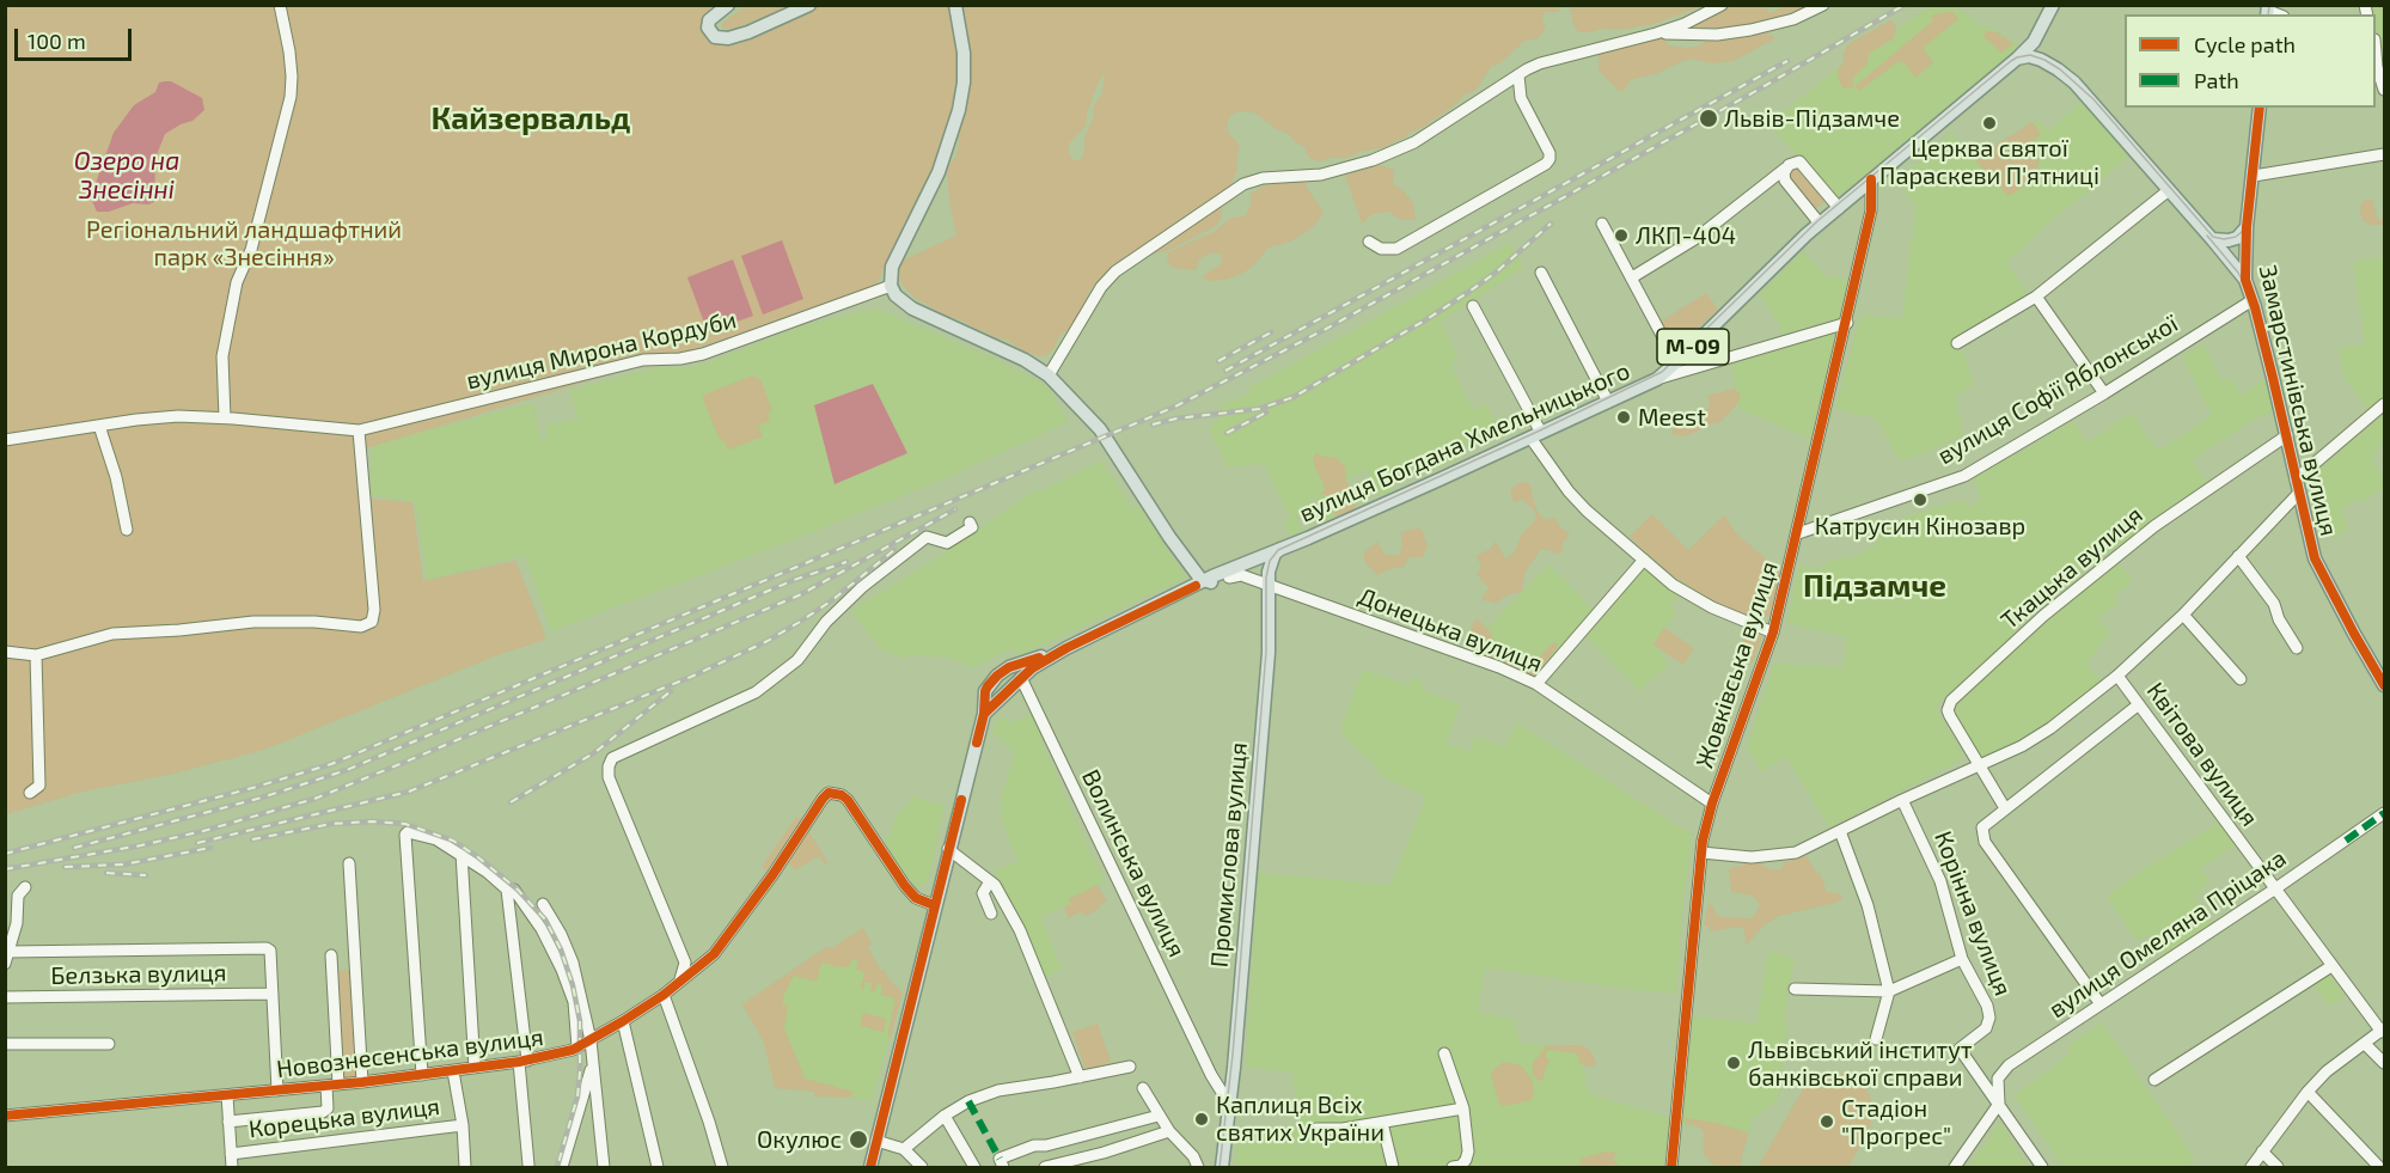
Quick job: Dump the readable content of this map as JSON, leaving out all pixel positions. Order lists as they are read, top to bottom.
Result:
{
  "streets": {
    "main road": [
      "М-09",
      "Замарстинівська вулиця",
      "вулиця Богдана Хмельницького",
      "Промислова вулиця"
    ],
    "street": [
      "вулиця Мирона Кордуби",
      "вулиця Софії Яблонської",
      "Ткацька вулиця",
      "Донецька вулиця",
      "Жовківська вулиця",
      "Квітова вулиця",
      "Волинська вулиця",
      "Корінна вулиця",
      "вулиця Омеляна Пріцака",
      "Белзька вулиця",
      "Новознесенська вулиця",
      "Корецька вулиця"
    ]
  },
  "crossings": [
    ["вулиця Софії Яблонської", "Замарстинівська вулиця"],
    ["вулиця Софії Яблонської", "Жовківська вулиця"],
    ["Замарстинівська вулиця", "Ткацька вулиця"],
    ["вулиця Богдана Хмельницького", "Жовківська вулиця"],
    ["вулиця Богдана Хмельницького", "Промислова вулиця"],
    ["вулиця Богдана Хмельницького", "Волинська вулиця"],
    ["Донецька вулиця", "Жовківська вулиця"],
    ["Донецька вулиця", "Промислова вулиця"],
    ["Квітова вулиця", "вулиця Омеляна Пріцака"],
    ["Промислова вулиця", "Волинська вулиця"],
    ["Корінна вулиця", "вулиця Омеляна Пріцака"]
  ],
  "districts": ["Кайзервальд", "Підзамче"],
  "water": ["Озеро на Знесінні"],
  "parks": ["Регіональний ландшафтний парк «Знесіння»"],
  "places": [
    "Львів-Підзамче",
    "Церква святої Параскеви П'ятниці",
    "ЛКП-404",
    "Meest",
    "Катрусин Кінозавр",
    "Львівський інститут банківської справи",
    "Каплиця Всіх святих України",
    "Стадіон \"Прогрес\"",
    "Окулюс"
  ],
  "legend": ["Cycle path", "Path"],
  "scale_bar": "100 m"
}
